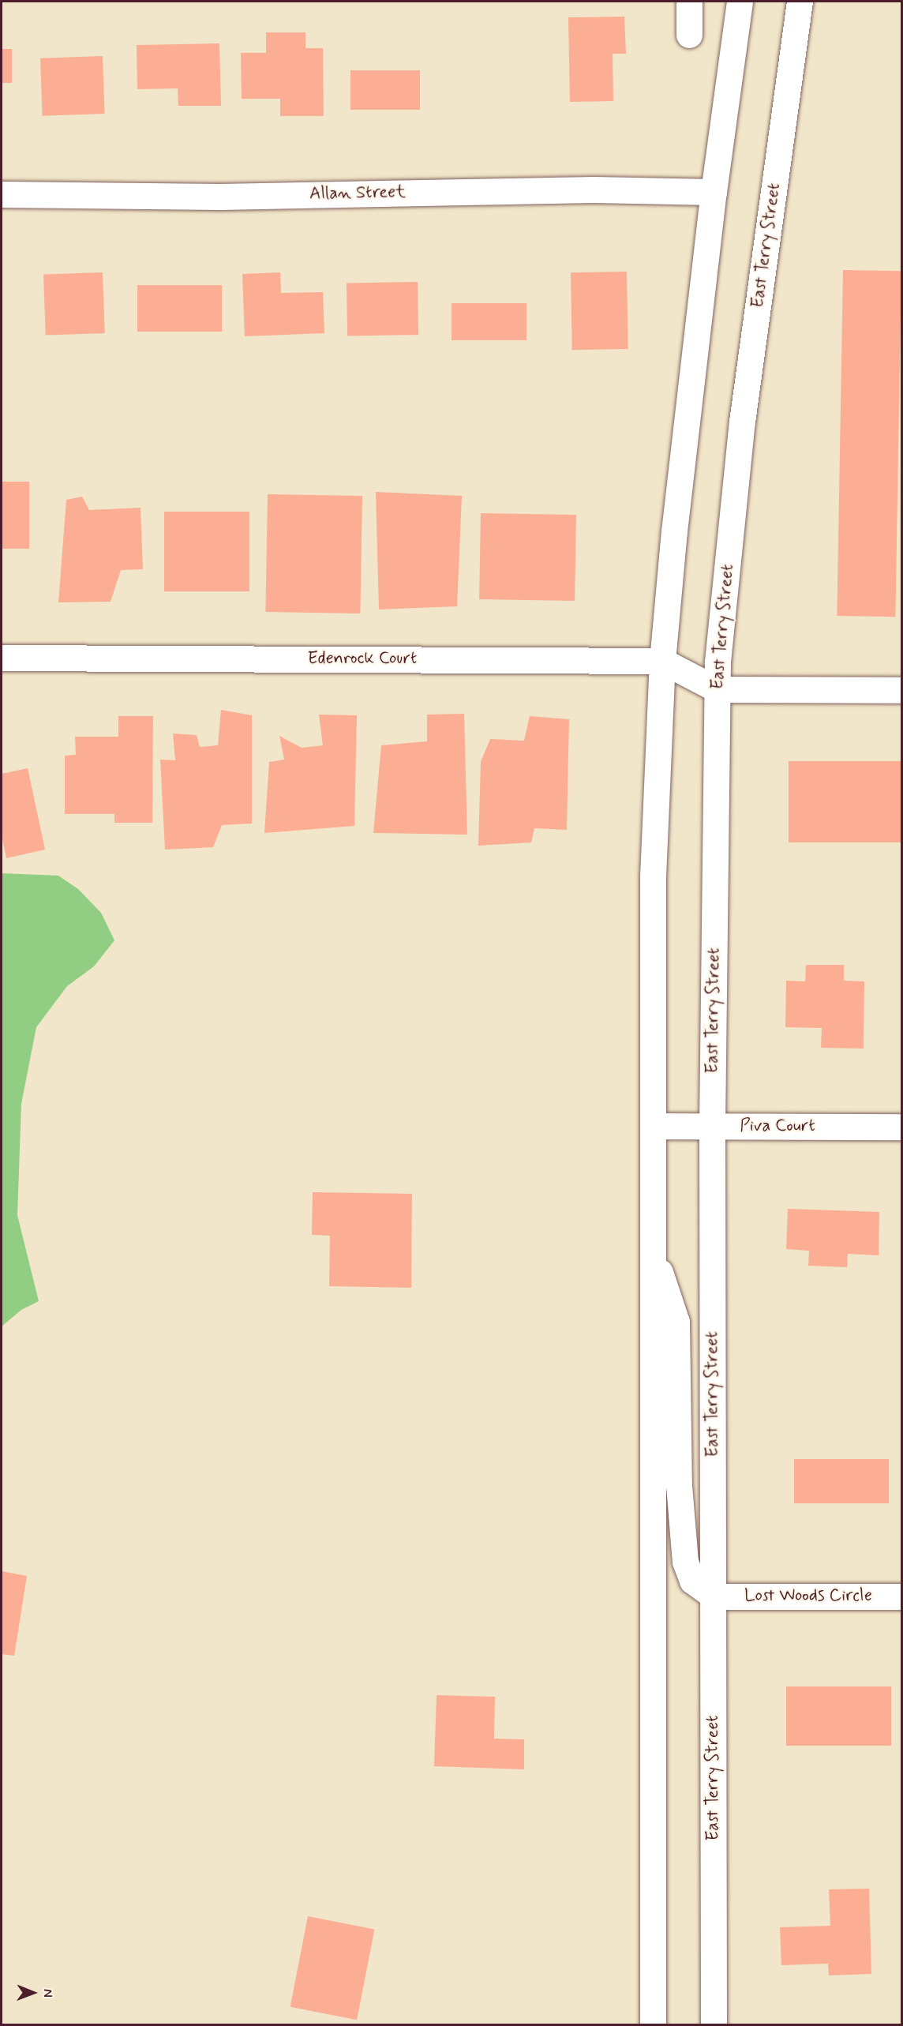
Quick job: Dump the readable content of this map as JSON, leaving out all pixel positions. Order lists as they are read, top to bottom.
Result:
{
  "streets": {
    "street": [
      "Allan Street",
      "East Terry Street",
      "Edenrock Court",
      "Piva Court",
      "Lost Woods Circle"
    ]
  },
  "crossings": [
    ["East Terry Street", "Edenrock Court"],
    ["East Terry Street", "Piva Court"],
    ["East Terry Street", "Lost Woods Circle"]
  ],
  "north": "right"
}
